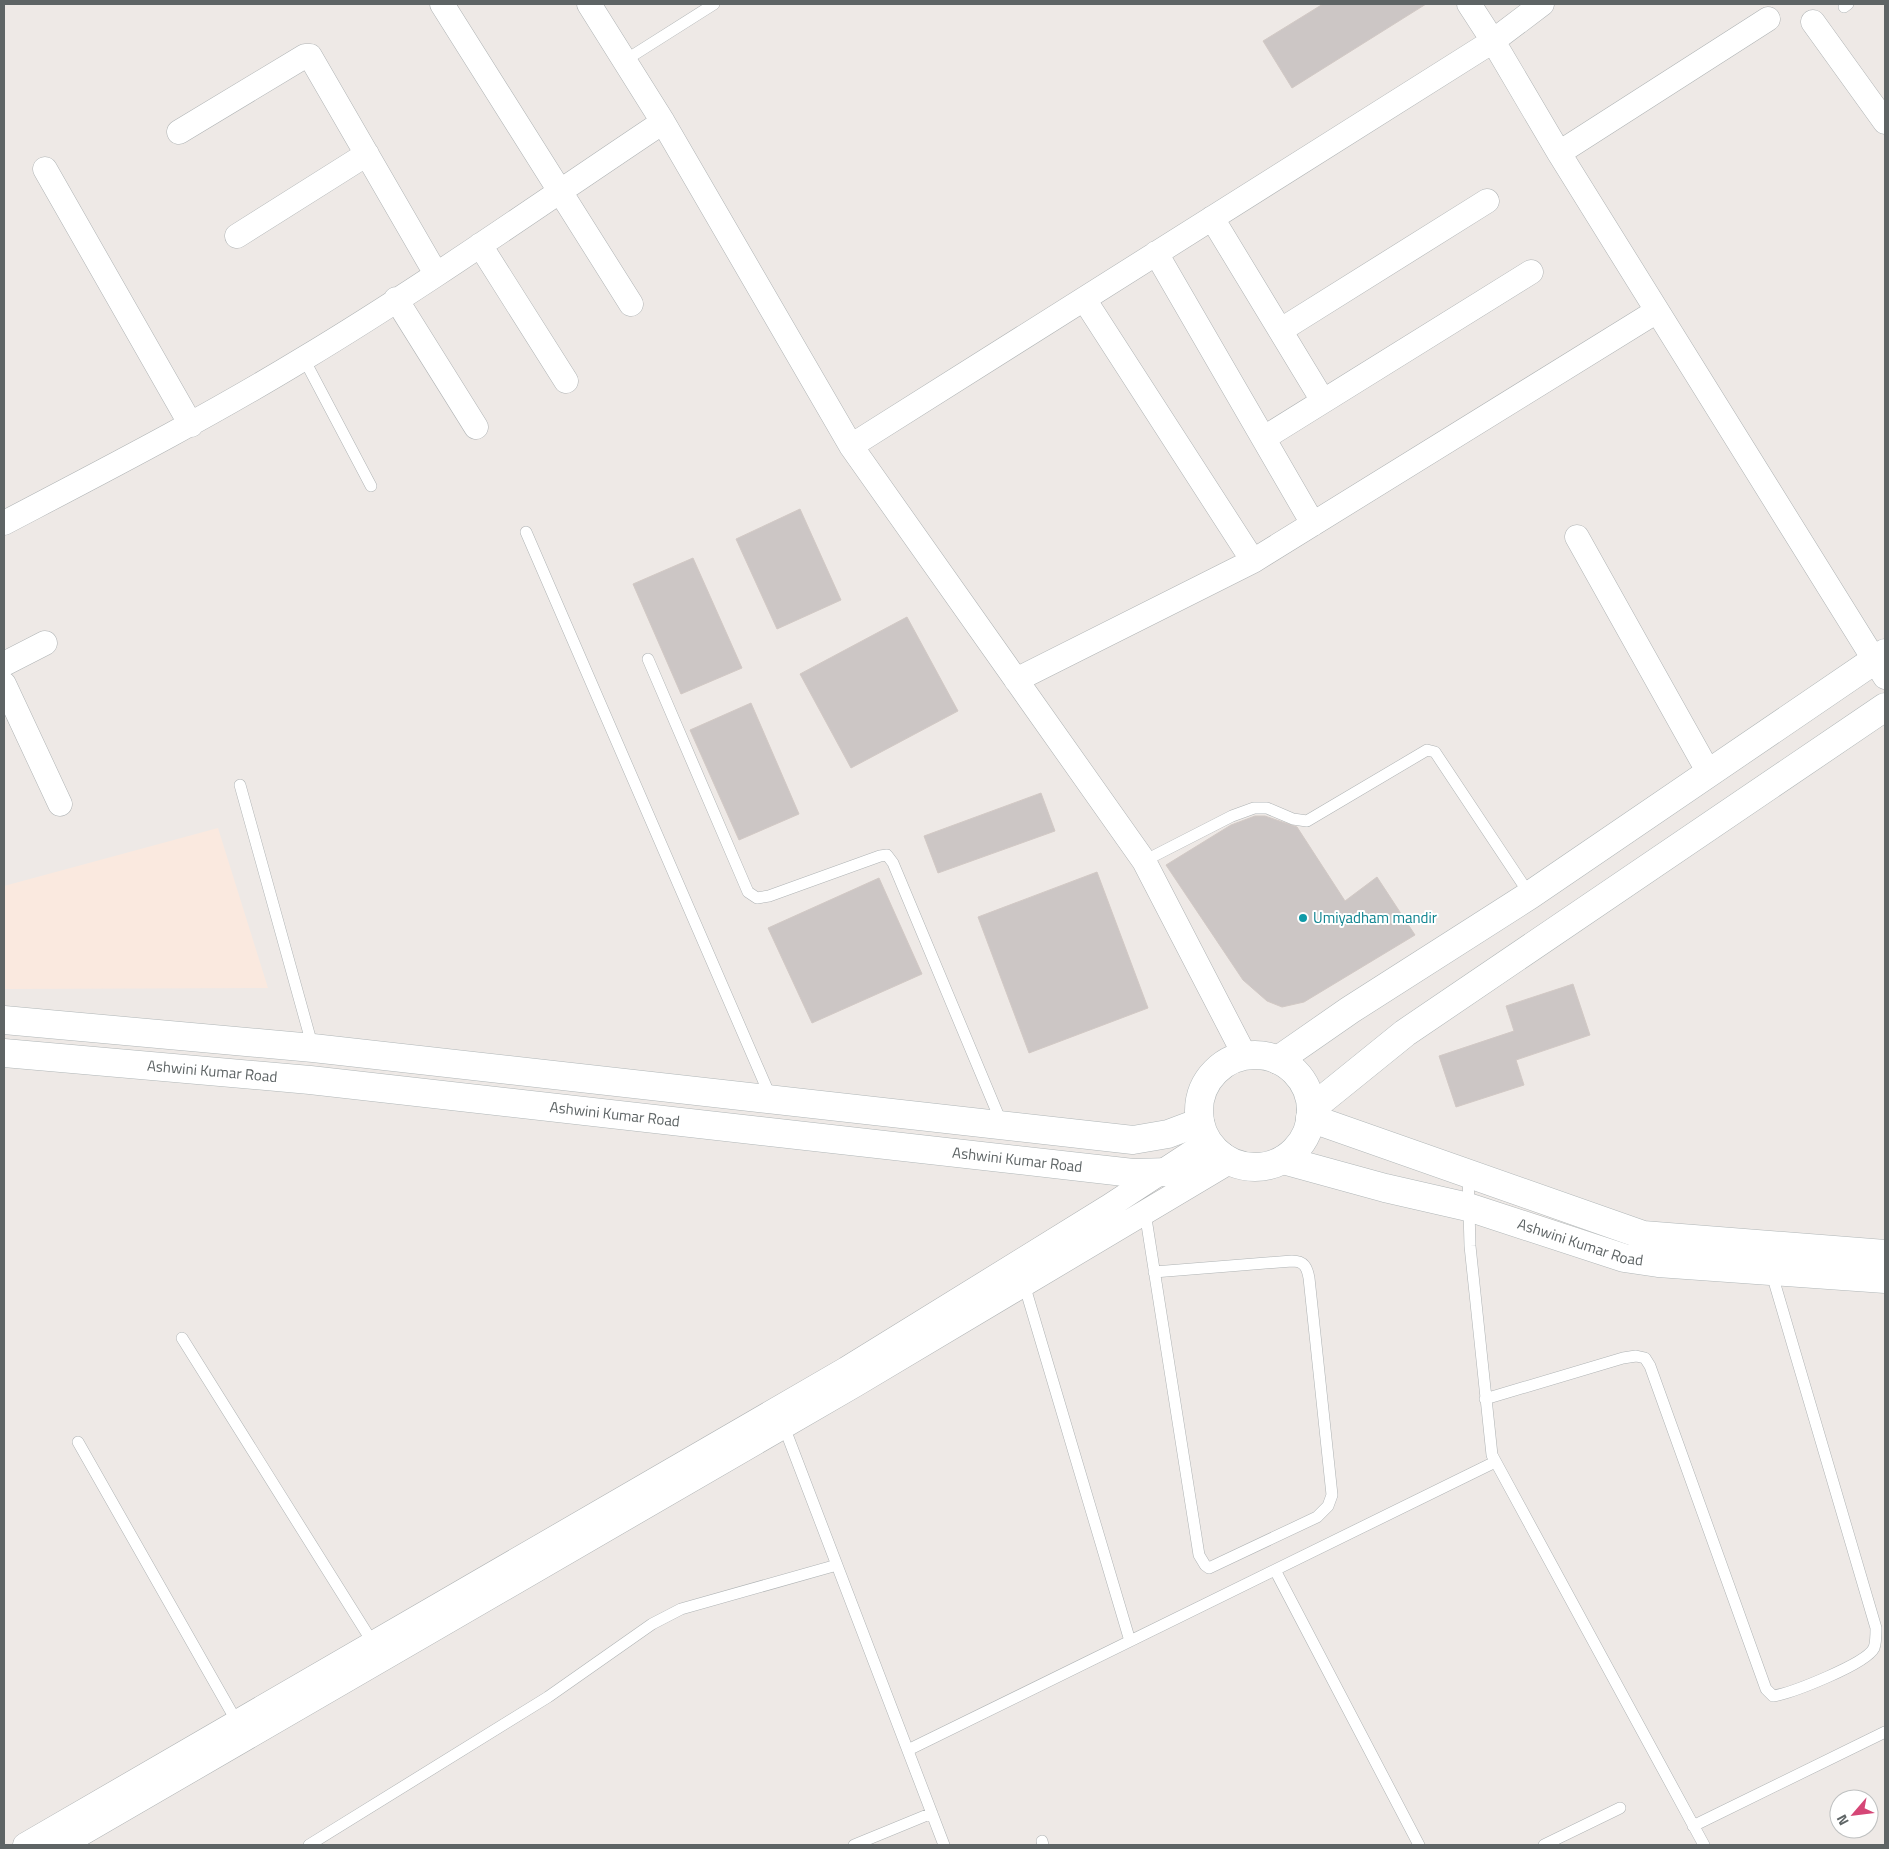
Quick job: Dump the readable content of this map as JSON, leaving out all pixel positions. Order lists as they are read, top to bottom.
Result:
{
  "streets": {
    "main road": ["Ashwini Kumar Road"]
  },
  "places": ["Umiyadham mandir"],
  "north": "bottom left"
}
